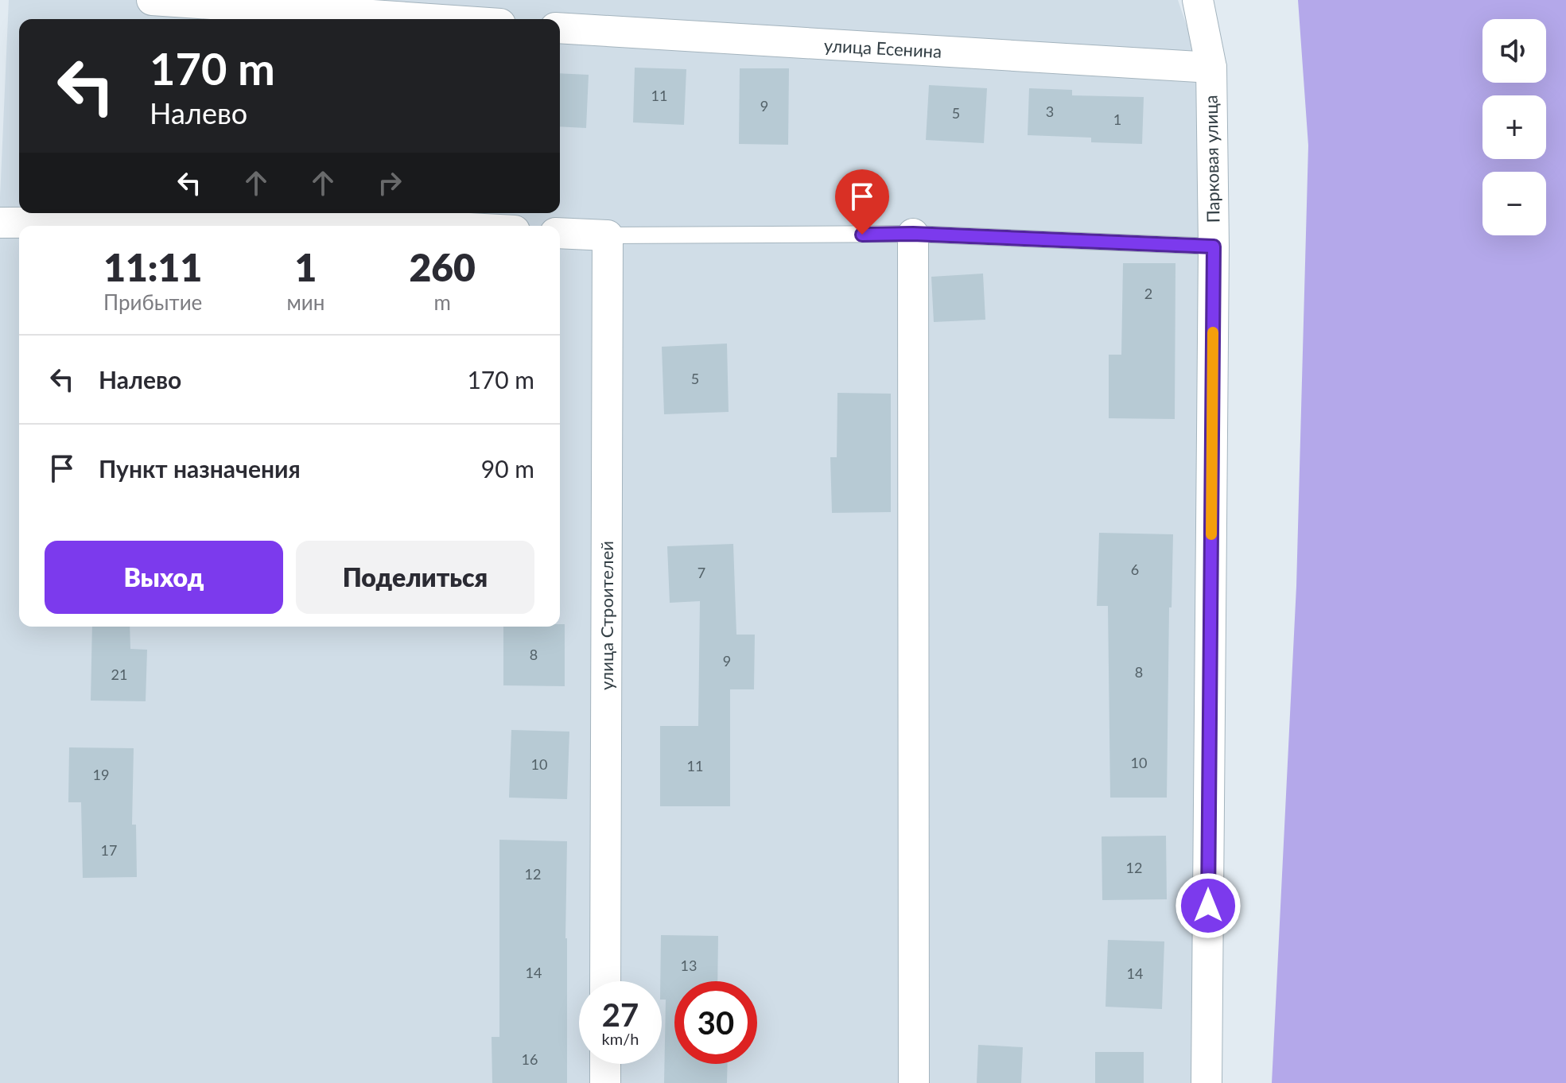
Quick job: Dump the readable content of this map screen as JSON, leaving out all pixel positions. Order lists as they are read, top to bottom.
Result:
{
  "streets": {
    "street": ["улица Есенина", "Парковая улица", "улица Строителей"]
  },
  "crossings": [
    ["улица Есенина", "Парковая улица"]
  ],
  "house_numbers": [
    "11",
    "9",
    "3",
    "5",
    "1",
    "2",
    "5",
    "6",
    "7",
    "8",
    "9",
    "8",
    "21",
    "10",
    "10",
    "11",
    "19",
    "17",
    "12",
    "12",
    "13",
    "14",
    "14",
    "16"
  ],
  "page": {
    "map_buttons": ["+", "−"],
    "turn": ["170 m", "Налево"],
    "eta": [
      "11:11",
      "Прибытие",
      "1",
      "мин",
      "260",
      "m"
    ],
    "list": [
      {
        "name": "Налево",
        "value": "170 m"
      },
      {
        "name": "Пункт назначения",
        "value": "90 m"
      }
    ],
    "buttons": ["Выход", "Поделиться"],
    "speed": "27 km/h",
    "limit": "30"
  }
}
